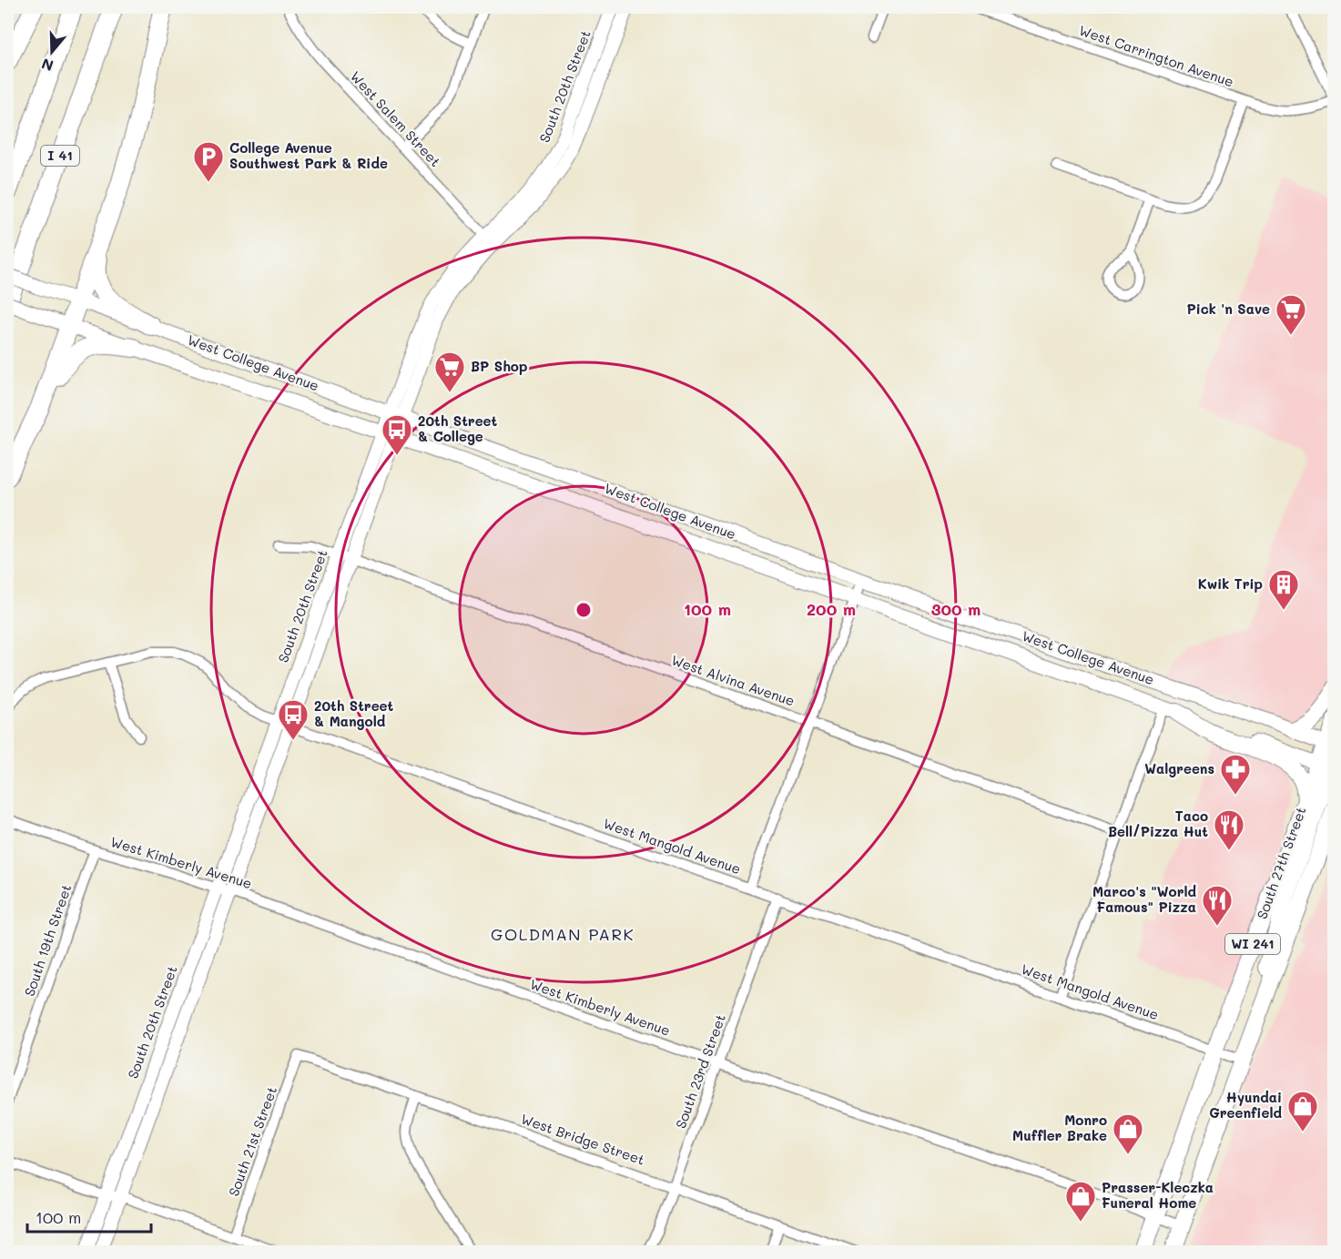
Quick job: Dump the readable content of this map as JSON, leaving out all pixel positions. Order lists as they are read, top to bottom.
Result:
{
  "streets": {
    "highway": ["I 41"],
    "main road": ["West College Avenue", "South 27th Street", "WI 241"],
    "street": [
      "West Carrington Avenue",
      "South 20th Street",
      "West Salem Street",
      "West Alvina Avenue",
      "West Mangold Avenue",
      "West Kimberly Avenue",
      "South 19th Street",
      "South 23rd Street",
      "West Bridge Street",
      "South 21st Street"
    ]
  },
  "crossings": [
    ["South 20th Street", "West Salem Street"],
    ["South 20th Street", "West College Avenue"],
    ["South 20th Street", "West Alvina Avenue"],
    ["South 20th Street", "West Mangold Avenue"],
    ["South 20th Street", "West Kimberly Avenue"],
    ["I 41", "West College Avenue"],
    ["West College Avenue", "South 27th Street"],
    ["West Mangold Avenue", "South 27th Street"],
    ["West Mangold Avenue", "WI 241"],
    ["West Mangold Avenue", "South 23rd Street"],
    ["West Kimberly Avenue", "South 27th Street"],
    ["West Kimberly Avenue", "South 19th Street"],
    ["West Kimberly Avenue", "WI 241"],
    ["West Kimberly Avenue", "South 23rd Street"],
    ["South 23rd Street", "West Bridge Street"],
    ["West Bridge Street", "South 21st Street"]
  ],
  "districts": ["GOLDMAN PARK"],
  "places": {
    "parking": ["College Avenue Southwest Park & Ride"],
    "supermarket": ["Pick 'n Save", "BP Shop"],
    "bus stop": ["20th Street & College", "20th Street & Mangold"],
    "building": ["Kwik Trip"],
    "pharmacy": ["Walgreens"],
    "restaurant": ["Taco Bell/Pizza Hut", "Marco's \"World Famous\" Pizza"],
    "shop": ["Hyundai Greenfield", "Monro Muffler Brake", "Prasser-Kleczka Funeral Home"]
  },
  "scale_bar": "100 m",
  "north": "bottom",
  "rings": ["100 m", "200 m", "300 m"]
}
